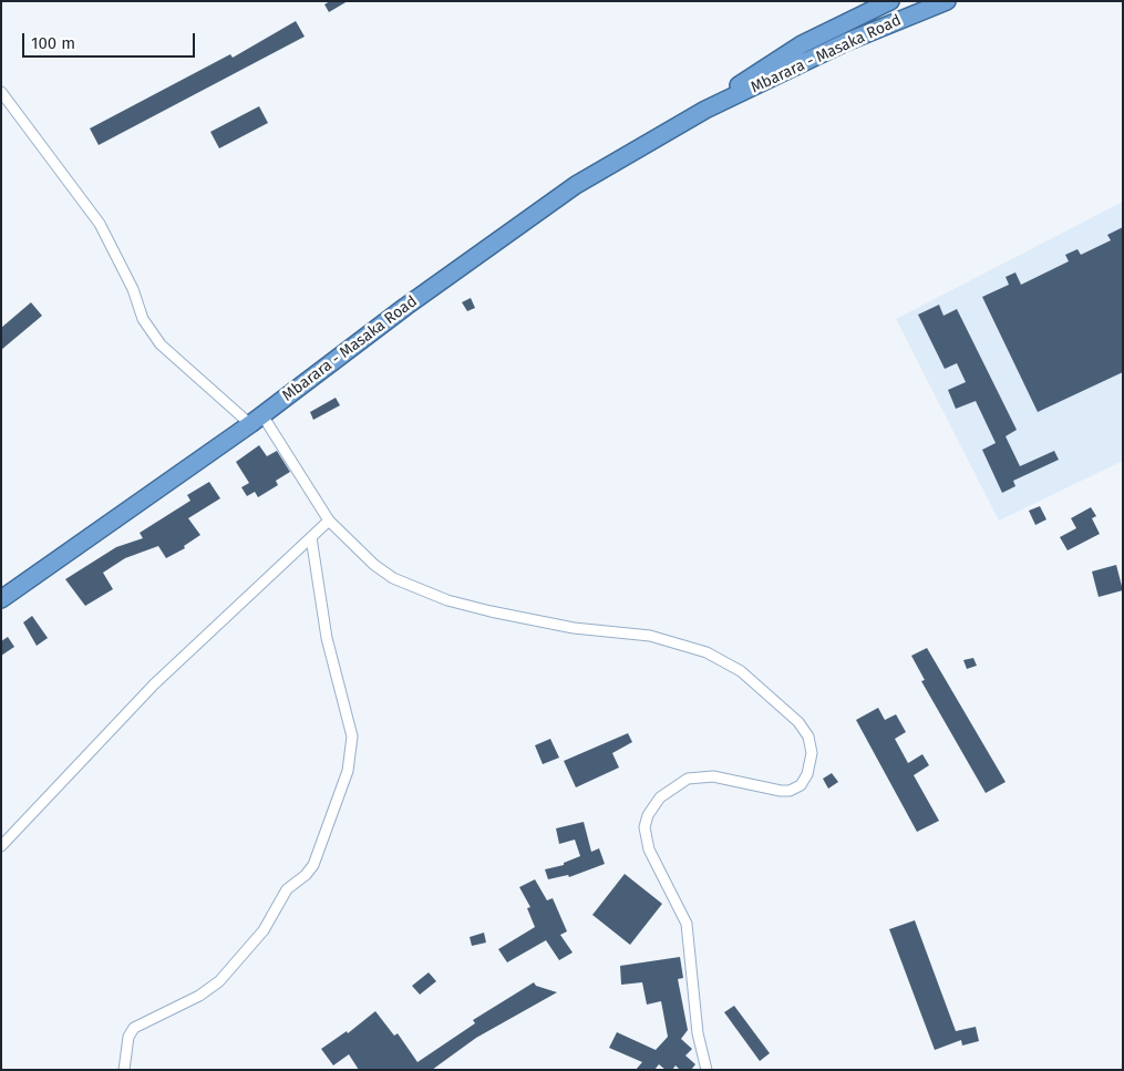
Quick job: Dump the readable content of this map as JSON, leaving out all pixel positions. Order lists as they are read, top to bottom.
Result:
{
  "streets": {
    "highway": ["Mbarara - Masaka Road"]
  },
  "scale_bar": "100 m"
}
